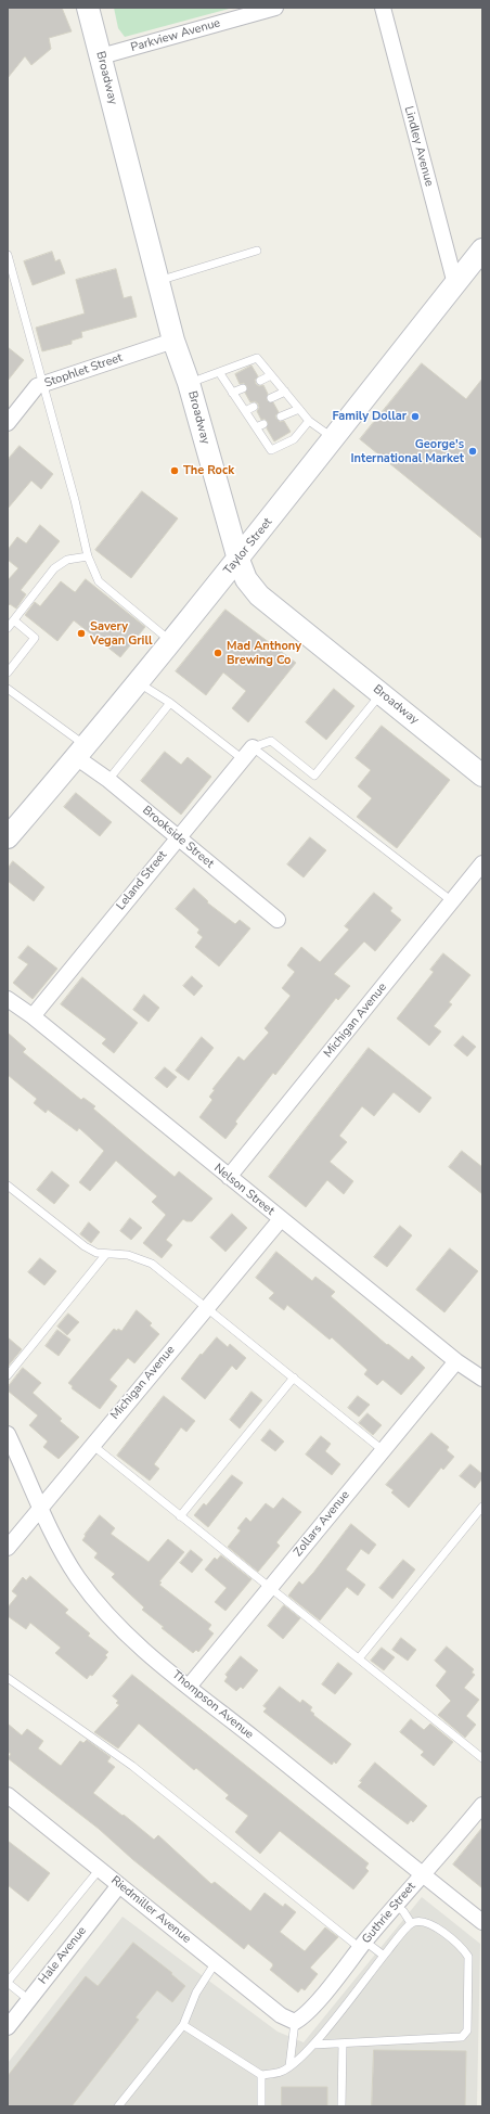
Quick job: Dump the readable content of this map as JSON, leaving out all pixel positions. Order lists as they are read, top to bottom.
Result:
{
  "streets": {
    "main road": ["Broadway", "Taylor Street"],
    "street": [
      "Parkview Avenue",
      "Lindley Avenue",
      "Stophlet Street",
      "Brookside Street",
      "Leland Street",
      "Michigan Avenue",
      "Nelson Street",
      "Zollars Avenue",
      "Thompson Avenue",
      "Riedmiller Avenue",
      "Guthrie Street",
      "Hale Avenue"
    ]
  },
  "crossings": [
    ["Parkview Avenue", "Broadway"],
    ["Broadway", "Stophlet Street"],
    ["Broadway", "Taylor Street"],
    ["Lindley Avenue", "Taylor Street"],
    ["Taylor Street", "Brookside Street"],
    ["Brookside Street", "Leland Street"],
    ["Leland Street", "Nelson Street"],
    ["Michigan Avenue", "Nelson Street"],
    ["Michigan Avenue", "Thompson Avenue"],
    ["Nelson Street", "Zollars Avenue"],
    ["Zollars Avenue", "Thompson Avenue"],
    ["Thompson Avenue", "Guthrie Street"],
    ["Riedmiller Avenue", "Guthrie Street"],
    ["Riedmiller Avenue", "Hale Avenue"]
  ],
  "places": [
    "Family Dollar",
    "George's International Market",
    "The Rock",
    "Savery Vegan Grill",
    "Mad Anthony Brewing Co"
  ]
}
